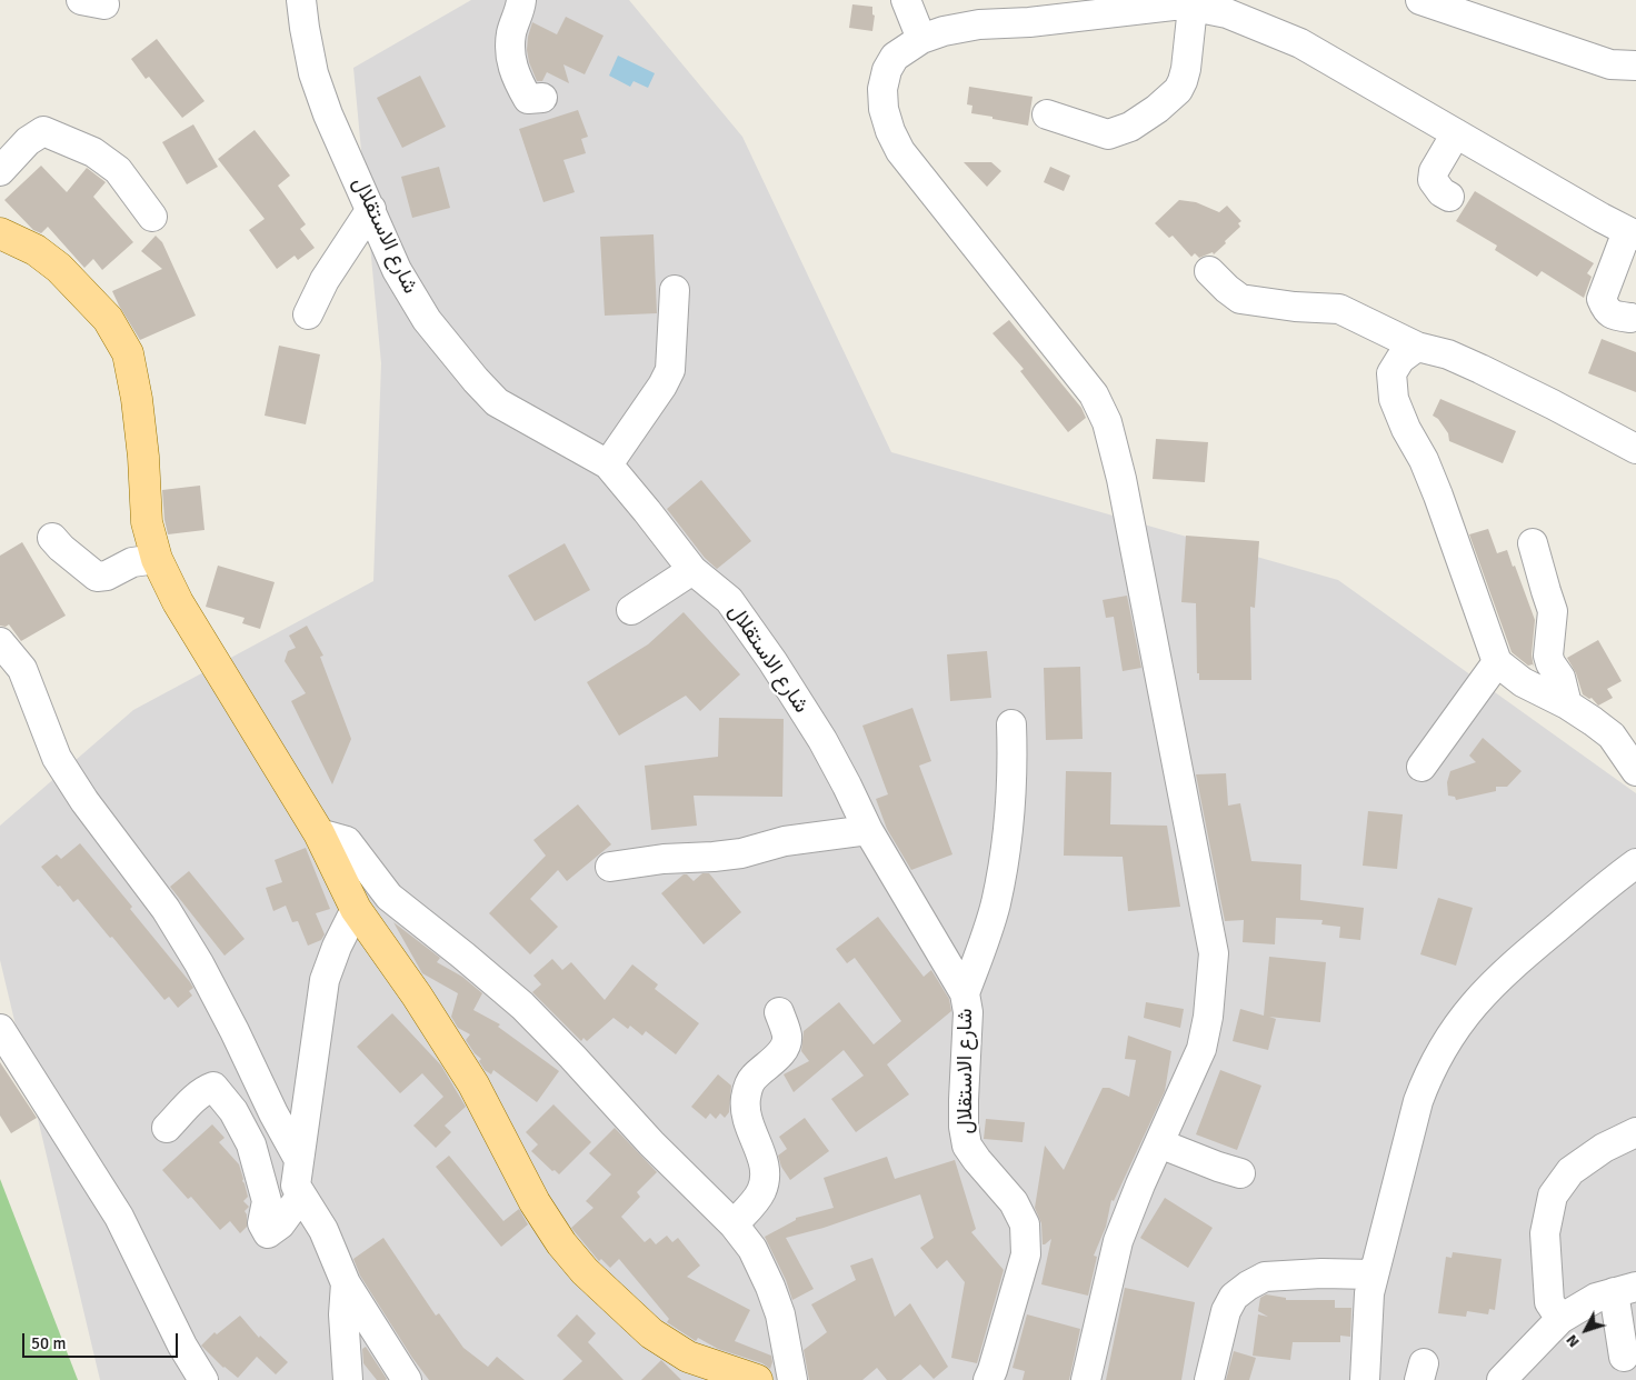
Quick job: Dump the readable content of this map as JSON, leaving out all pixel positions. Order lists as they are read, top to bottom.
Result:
{
  "streets": {
    "street": ["شارع الاستقلال"]
  },
  "scale_bar": "50 m",
  "north": "bottom left"
}
